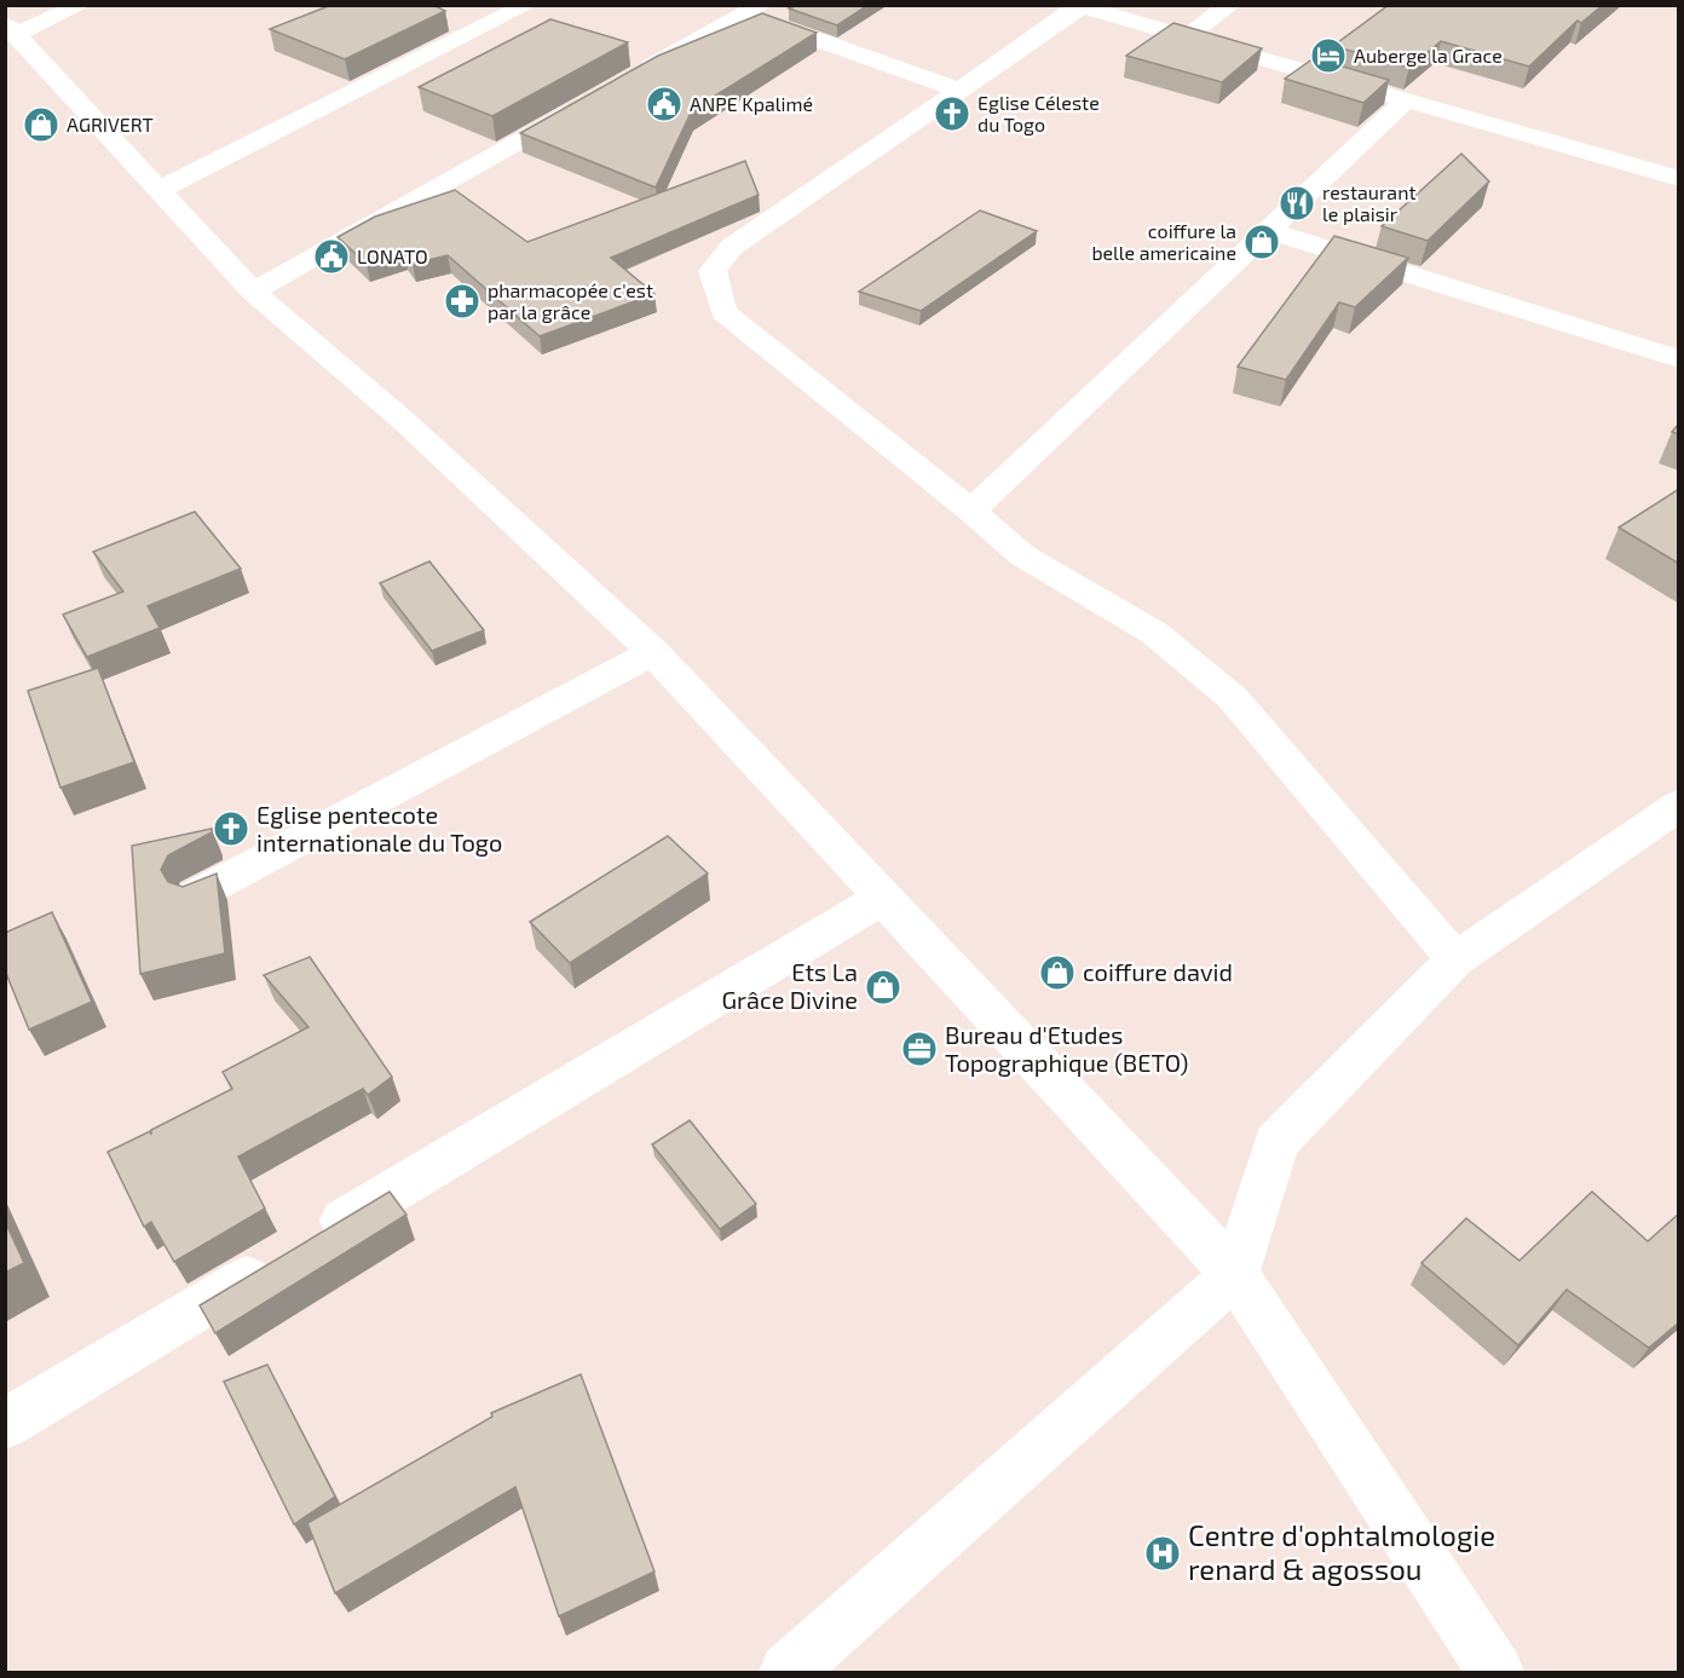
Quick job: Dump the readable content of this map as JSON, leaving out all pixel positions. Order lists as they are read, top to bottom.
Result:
{
  "places": {
    "hotel": ["Auberge la Grace"],
    "public building": ["ANPE Kpalimé", "LONATO"],
    "church": ["Eglise Céleste du Togo", "Eglise pentecote internationale du Togo"],
    "shop": [
      "AGRIVERT",
      "coiffure la belle americaine",
      "coiffure david",
      "Ets La Grâce Divine"
    ],
    "restaurant": ["restaurant le plaisir"],
    "pharmacy": ["pharmacopée c'est par la grâce"],
    "office": ["Bureau d'Etudes Topographique (BETO)"],
    "hospital": ["Centre d'ophtalmologie renard & agossou"]
  }
}
